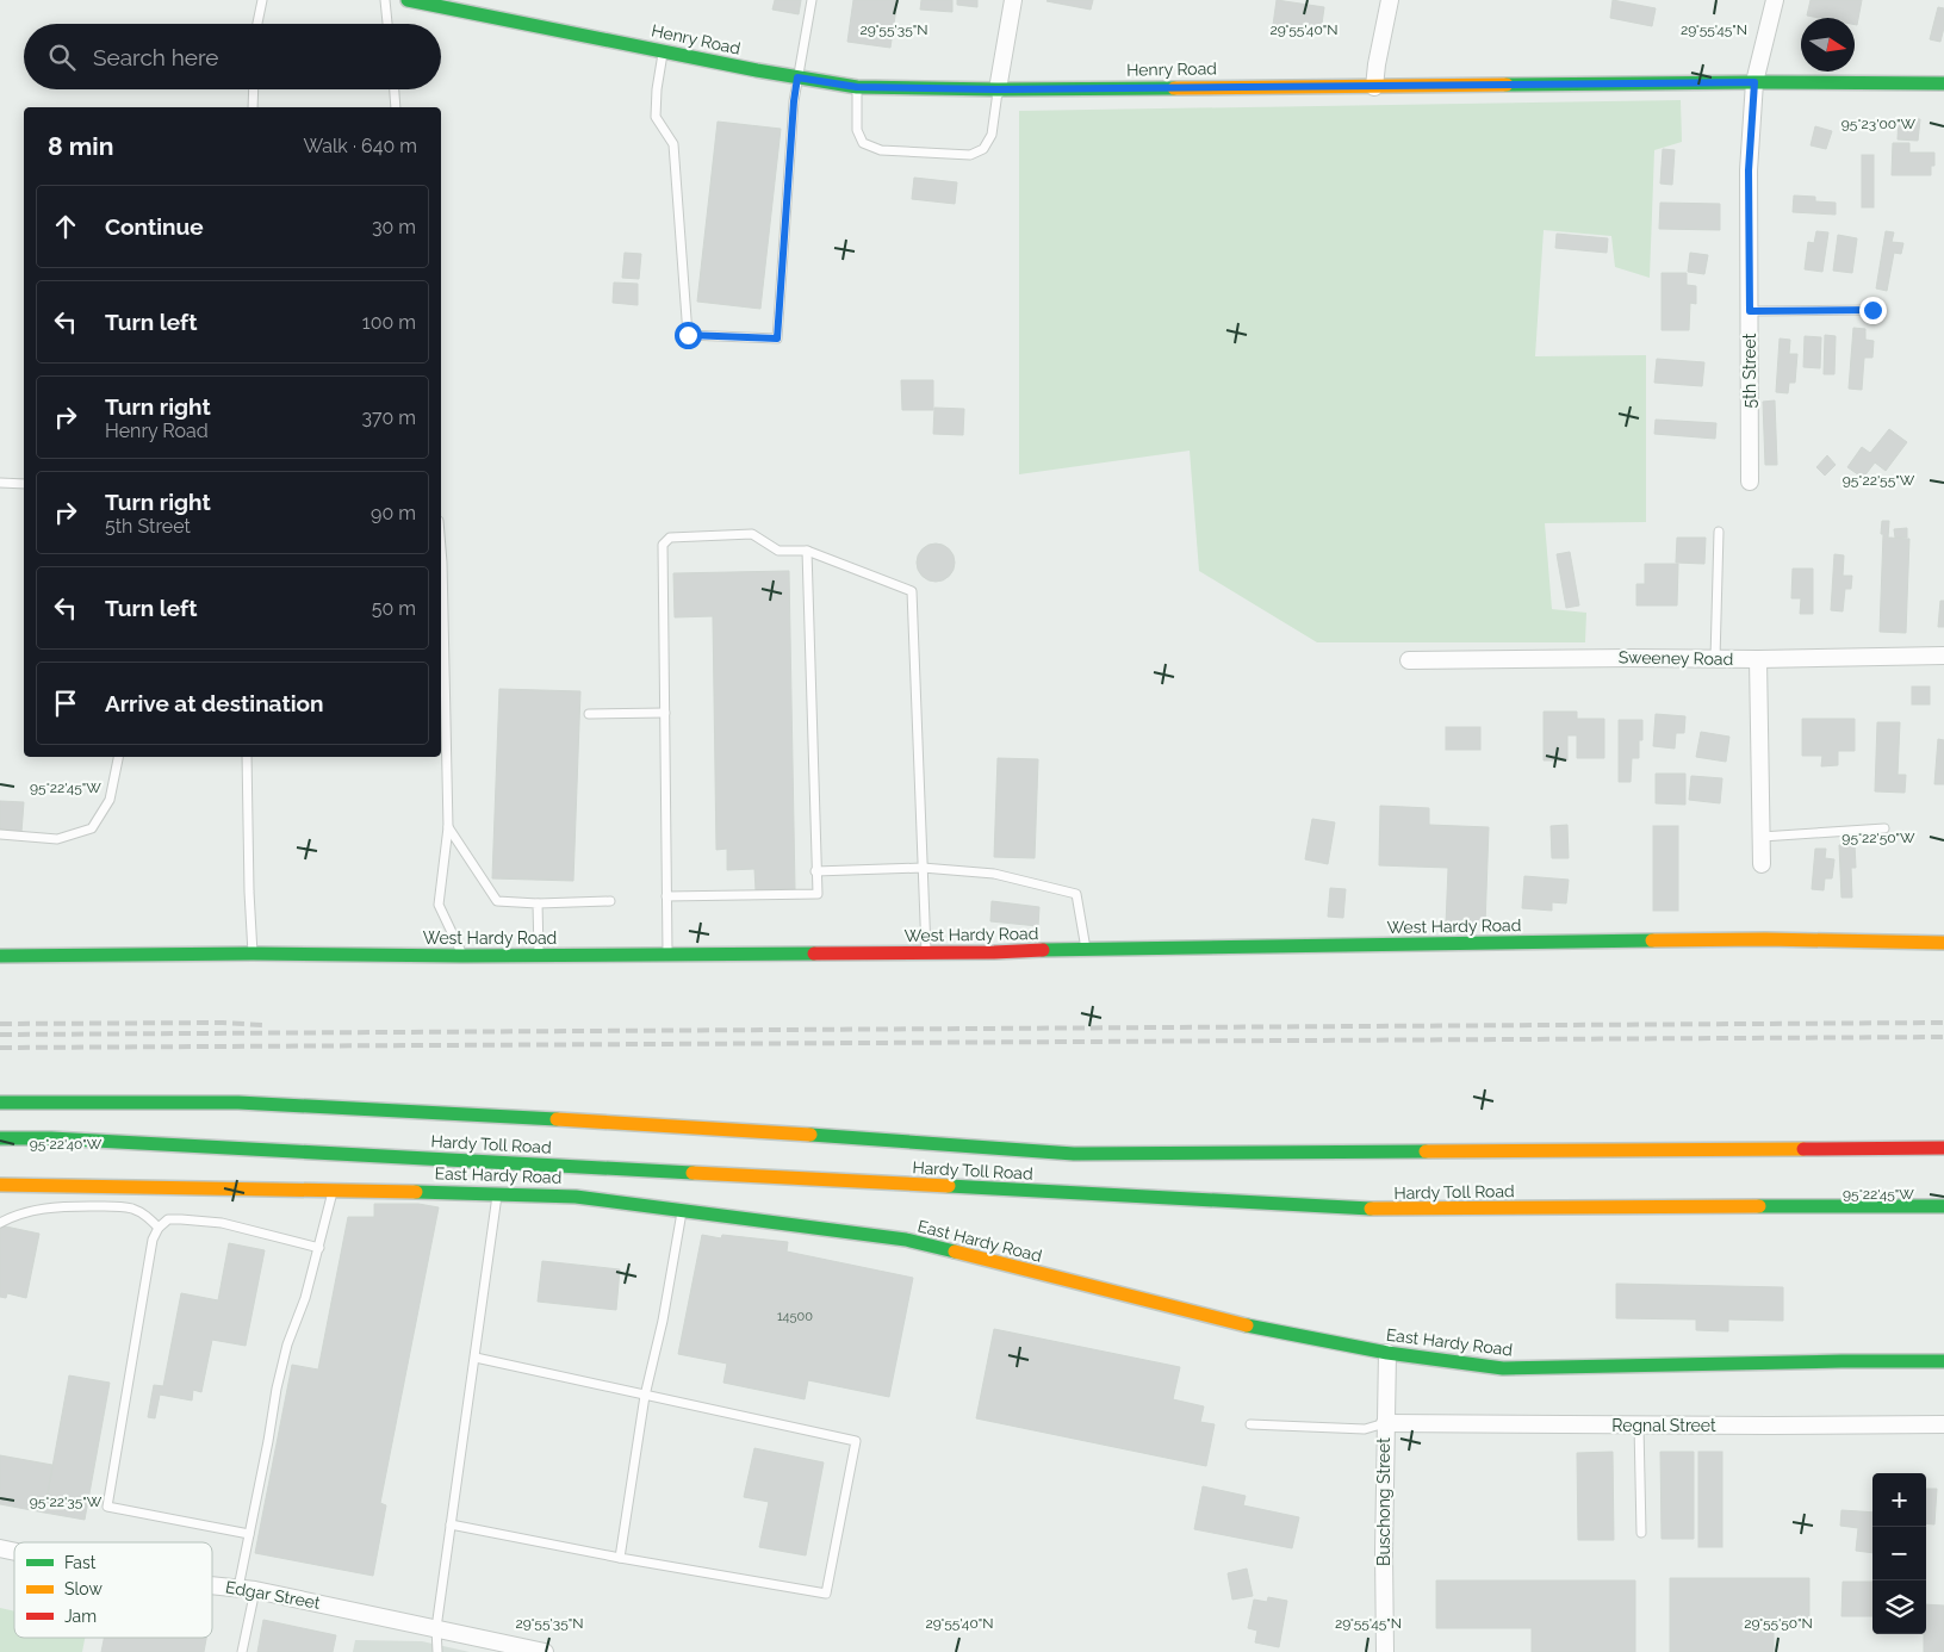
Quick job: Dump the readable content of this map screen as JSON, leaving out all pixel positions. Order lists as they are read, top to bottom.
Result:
{
  "streets": {
    "main road": [
      "Henry Road",
      "West Hardy Road",
      "Hardy Toll Road",
      "East Hardy Road"
    ],
    "street": [
      "5th Street",
      "Sweeney Road",
      "Regnal Street",
      "Buschong Street",
      "Edgar Street"
    ]
  },
  "crossings": [
    ["Henry Road", "5th Street"],
    ["East Hardy Road", "Buschong Street"],
    ["Regnal Street", "Buschong Street"]
  ],
  "house_numbers": ["14500"],
  "legend": ["Fast", "Slow", "Jam"],
  "north": "right",
  "page": {
    "search": "Search here",
    "heading": ["8 min", "Walk · 640 m"],
    "list": [
      ["Continue", "30 m"],
      ["Turn left", "100 m"],
      ["Turn right", "Henry Road", "370 m"],
      ["Turn right", "5th Street", "90 m"],
      ["Turn left", "50 m"],
      "Arrive at destination"
    ],
    "map_buttons": ["+", "−"]
  },
  "coordinates": [
    "29°55'35\"N",
    "29°55'40\"N",
    "29°55'45\"N",
    "95°23'00\"W",
    "95°22'55\"W",
    "95°22'45\"W",
    "95°22'50\"W",
    "95°22'40\"W",
    "95°22'35\"W",
    "29°55'50\"N"
  ]
}
